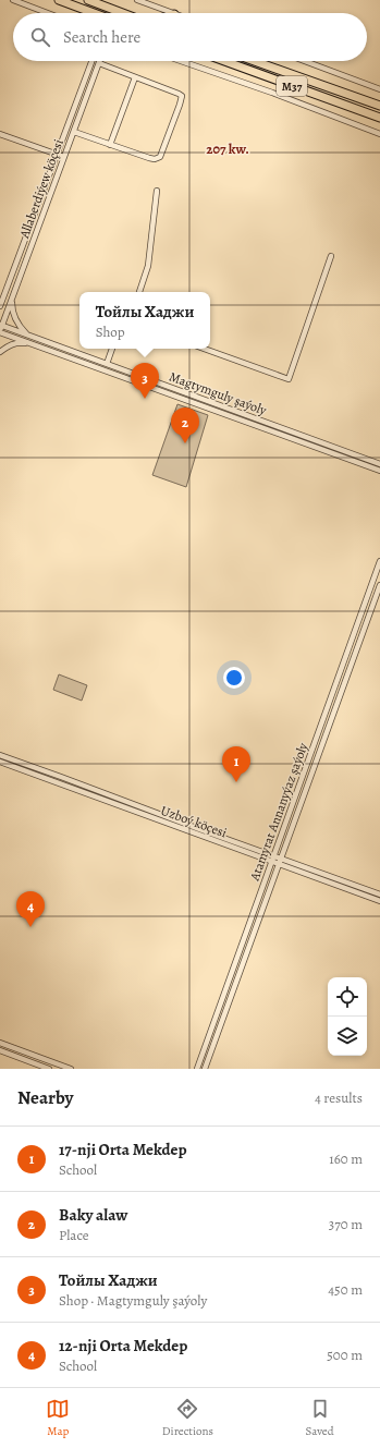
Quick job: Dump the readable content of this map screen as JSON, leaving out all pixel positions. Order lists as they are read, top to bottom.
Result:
{
  "streets": {
    "highway": ["M37"],
    "street": [
      "Allaberdiýew köçesi",
      "Magtymguly şaýoly",
      "Atamyrat Annanyýaz şaýoly",
      "Uzboý köçesi"
    ]
  },
  "crossings": [
    ["Allaberdiýew köçesi", "Magtymguly şaýoly"],
    ["Atamyrat Annanyýaz şaýoly", "Uzboý köçesi"]
  ],
  "districts": ["207 kw."],
  "page": {
    "search": "Search here",
    "popup": ["Тойлы Хаджи", "Shop"],
    "pins": [
      "3",
      "2",
      "1",
      "4"
    ],
    "heading": ["Nearby", "4 results"],
    "list": [
      {
        "mark": "1",
        "name": "17-nji Orta Mekdep",
        "note": "School",
        "value": "160 m"
      },
      {
        "mark": "2",
        "name": "Baky alaw",
        "note": "Place",
        "value": "370 m"
      },
      {
        "mark": "3",
        "name": "Тойлы Хаджи",
        "note": "Shop · Magtymguly şaýoly",
        "value": "450 m"
      },
      {
        "mark": "4",
        "name": "12-nji Orta Mekdep",
        "note": "School",
        "value": "500 m"
      }
    ],
    "nav": ["Map", "Directions", "Saved"]
  }
}
